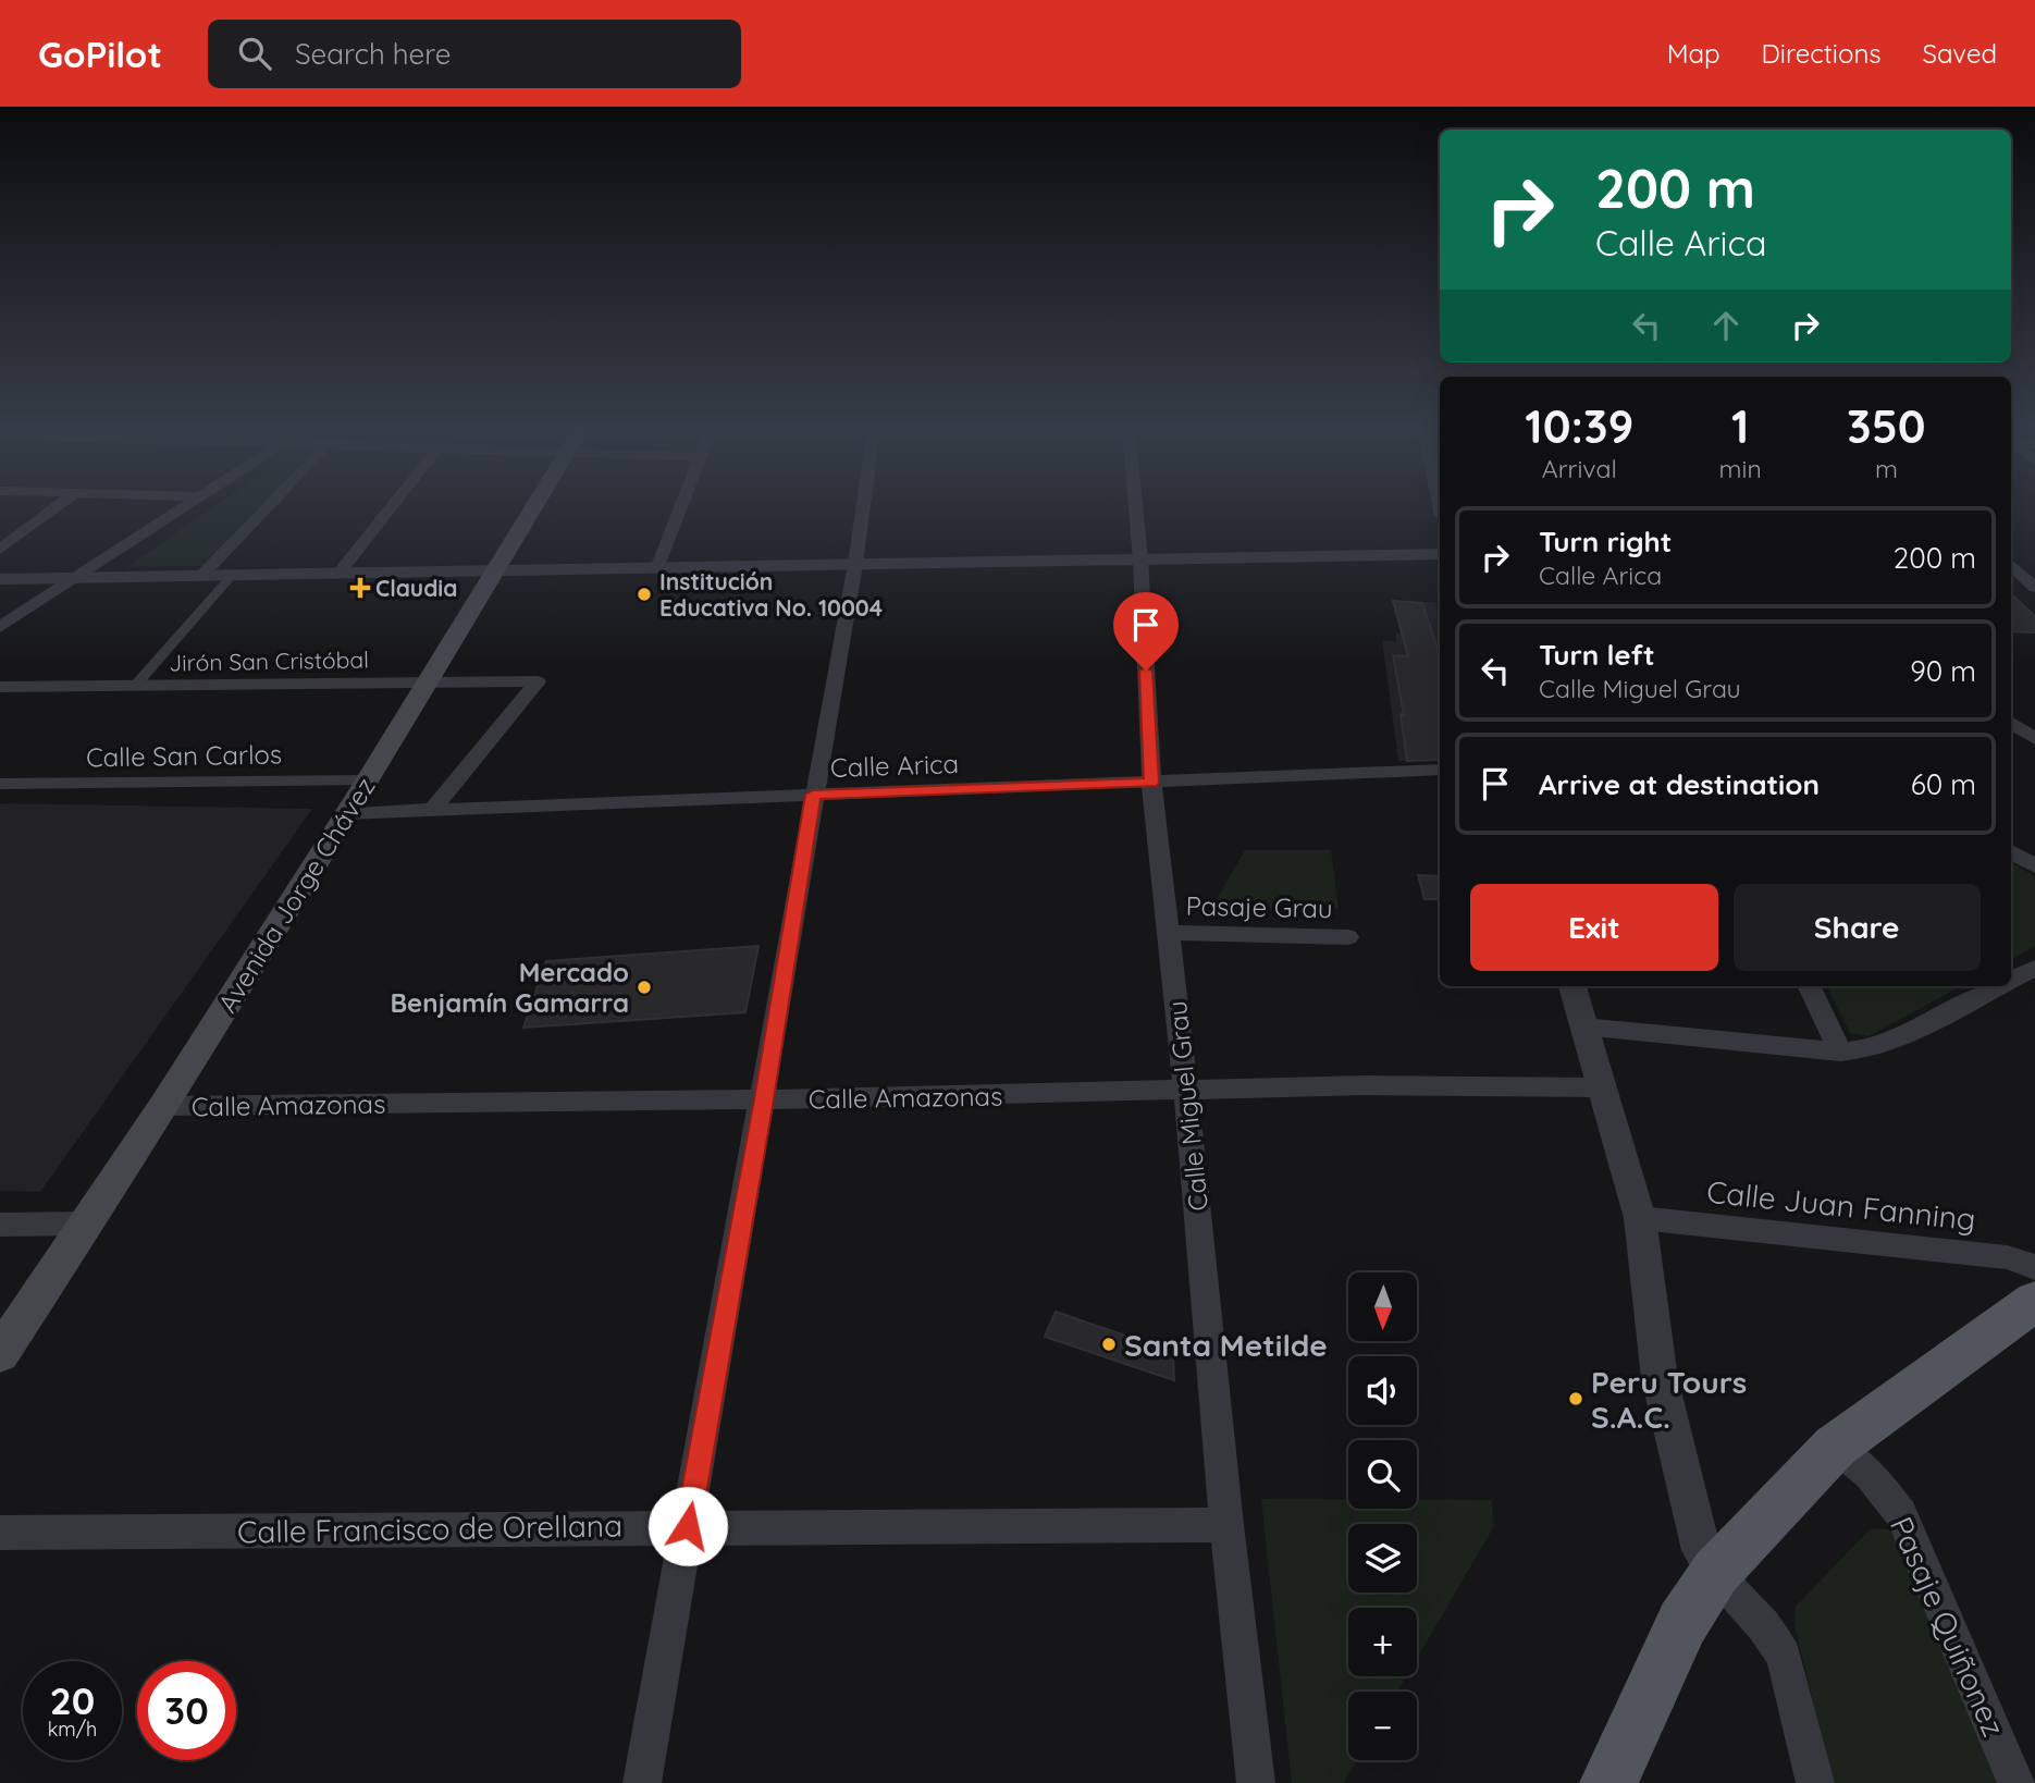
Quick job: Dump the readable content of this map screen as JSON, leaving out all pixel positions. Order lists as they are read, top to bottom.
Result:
{
  "streets": {
    "main road": ["Avenida Jorge Chávez"],
    "street": [
      "Jirón San Cristóbal",
      "Calle San Carlos",
      "Calle Arica",
      "Pasaje Grau",
      "Calle Amazonas",
      "Calle Miguel Grau",
      "Calle Juan Fanning",
      "Calle Francisco de Orellana",
      "Pasaje Quiñonez"
    ]
  },
  "crossings": [
    ["Jirón San Cristóbal", "Calle Arica"],
    ["Jirón San Cristóbal", "Avenida Jorge Chávez"],
    ["Calle San Carlos", "Avenida Jorge Chávez"],
    ["Calle Arica", "Avenida Jorge Chávez"],
    ["Calle Arica", "Calle Miguel Grau"],
    ["Avenida Jorge Chávez", "Calle Amazonas"],
    ["Pasaje Grau", "Calle Miguel Grau"],
    ["Calle Amazonas", "Calle Miguel Grau"],
    ["Calle Miguel Grau", "Calle Francisco de Orellana"]
  ],
  "places": {
    "health": ["Claudia"],
    "other": [
      "Institución Educativa No. 10004",
      "Mercado Benjamín Gamarra",
      "Santa Metilde",
      "Peru Tours S.A.C."
    ]
  },
  "north": "bottom",
  "page": {
    "header": "GoPilot",
    "search": "Search here",
    "nav": ["Map", "Directions", "Saved"],
    "turn": ["200 m", "Calle Arica"],
    "eta": [
      "10:39",
      "Arrival",
      "1",
      "min",
      "350",
      "m"
    ],
    "list": [
      {
        "name": "Turn right",
        "note": "Calle Arica",
        "value": "200 m"
      },
      {
        "name": "Turn left",
        "note": "Calle Miguel Grau",
        "value": "90 m"
      },
      {
        "name": "Arrive at destination",
        "value": "60 m"
      }
    ],
    "buttons": ["Exit", "Share"],
    "map_buttons": ["+", "−"],
    "speed": "20 km/h",
    "limit": "30"
  }
}
